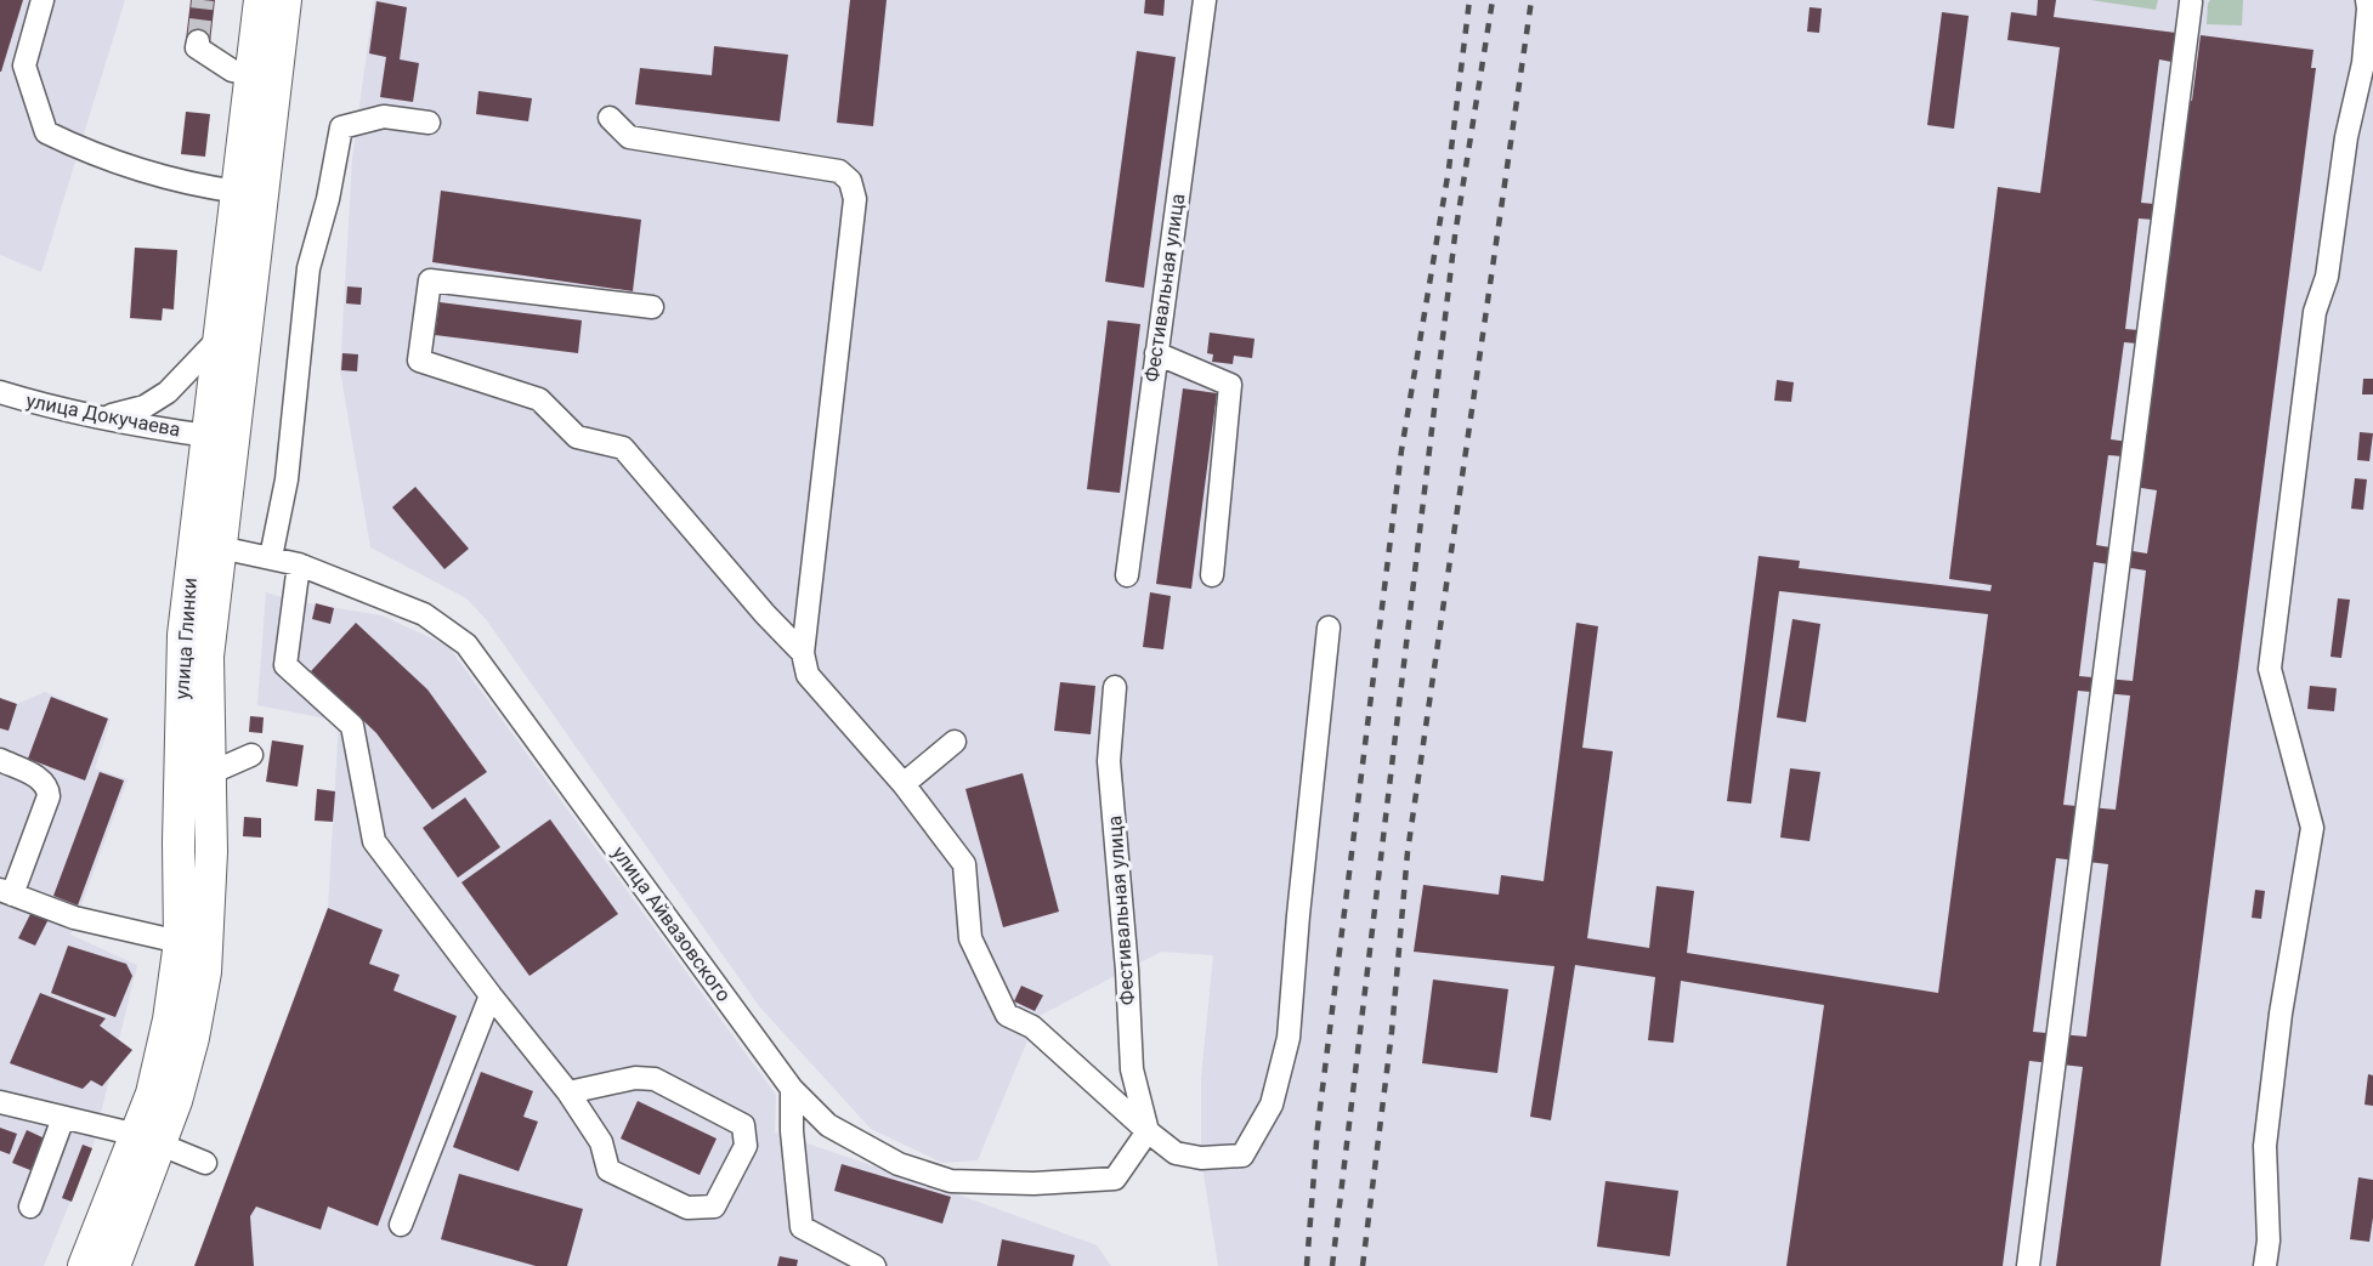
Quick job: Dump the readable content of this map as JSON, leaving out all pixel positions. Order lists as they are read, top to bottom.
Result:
{
  "streets": {
    "highway": ["улица Глинки"],
    "street": ["Фестивальная улица", "улица Докучаева", "улица Айвазовского"]
  },
  "crossings": [
    ["Фестивальная улица", "улица Айвазовского"],
    ["улица Докучаева", "улица Глинки"],
    ["улица Глинки", "улица Айвазовского"]
  ]
}
